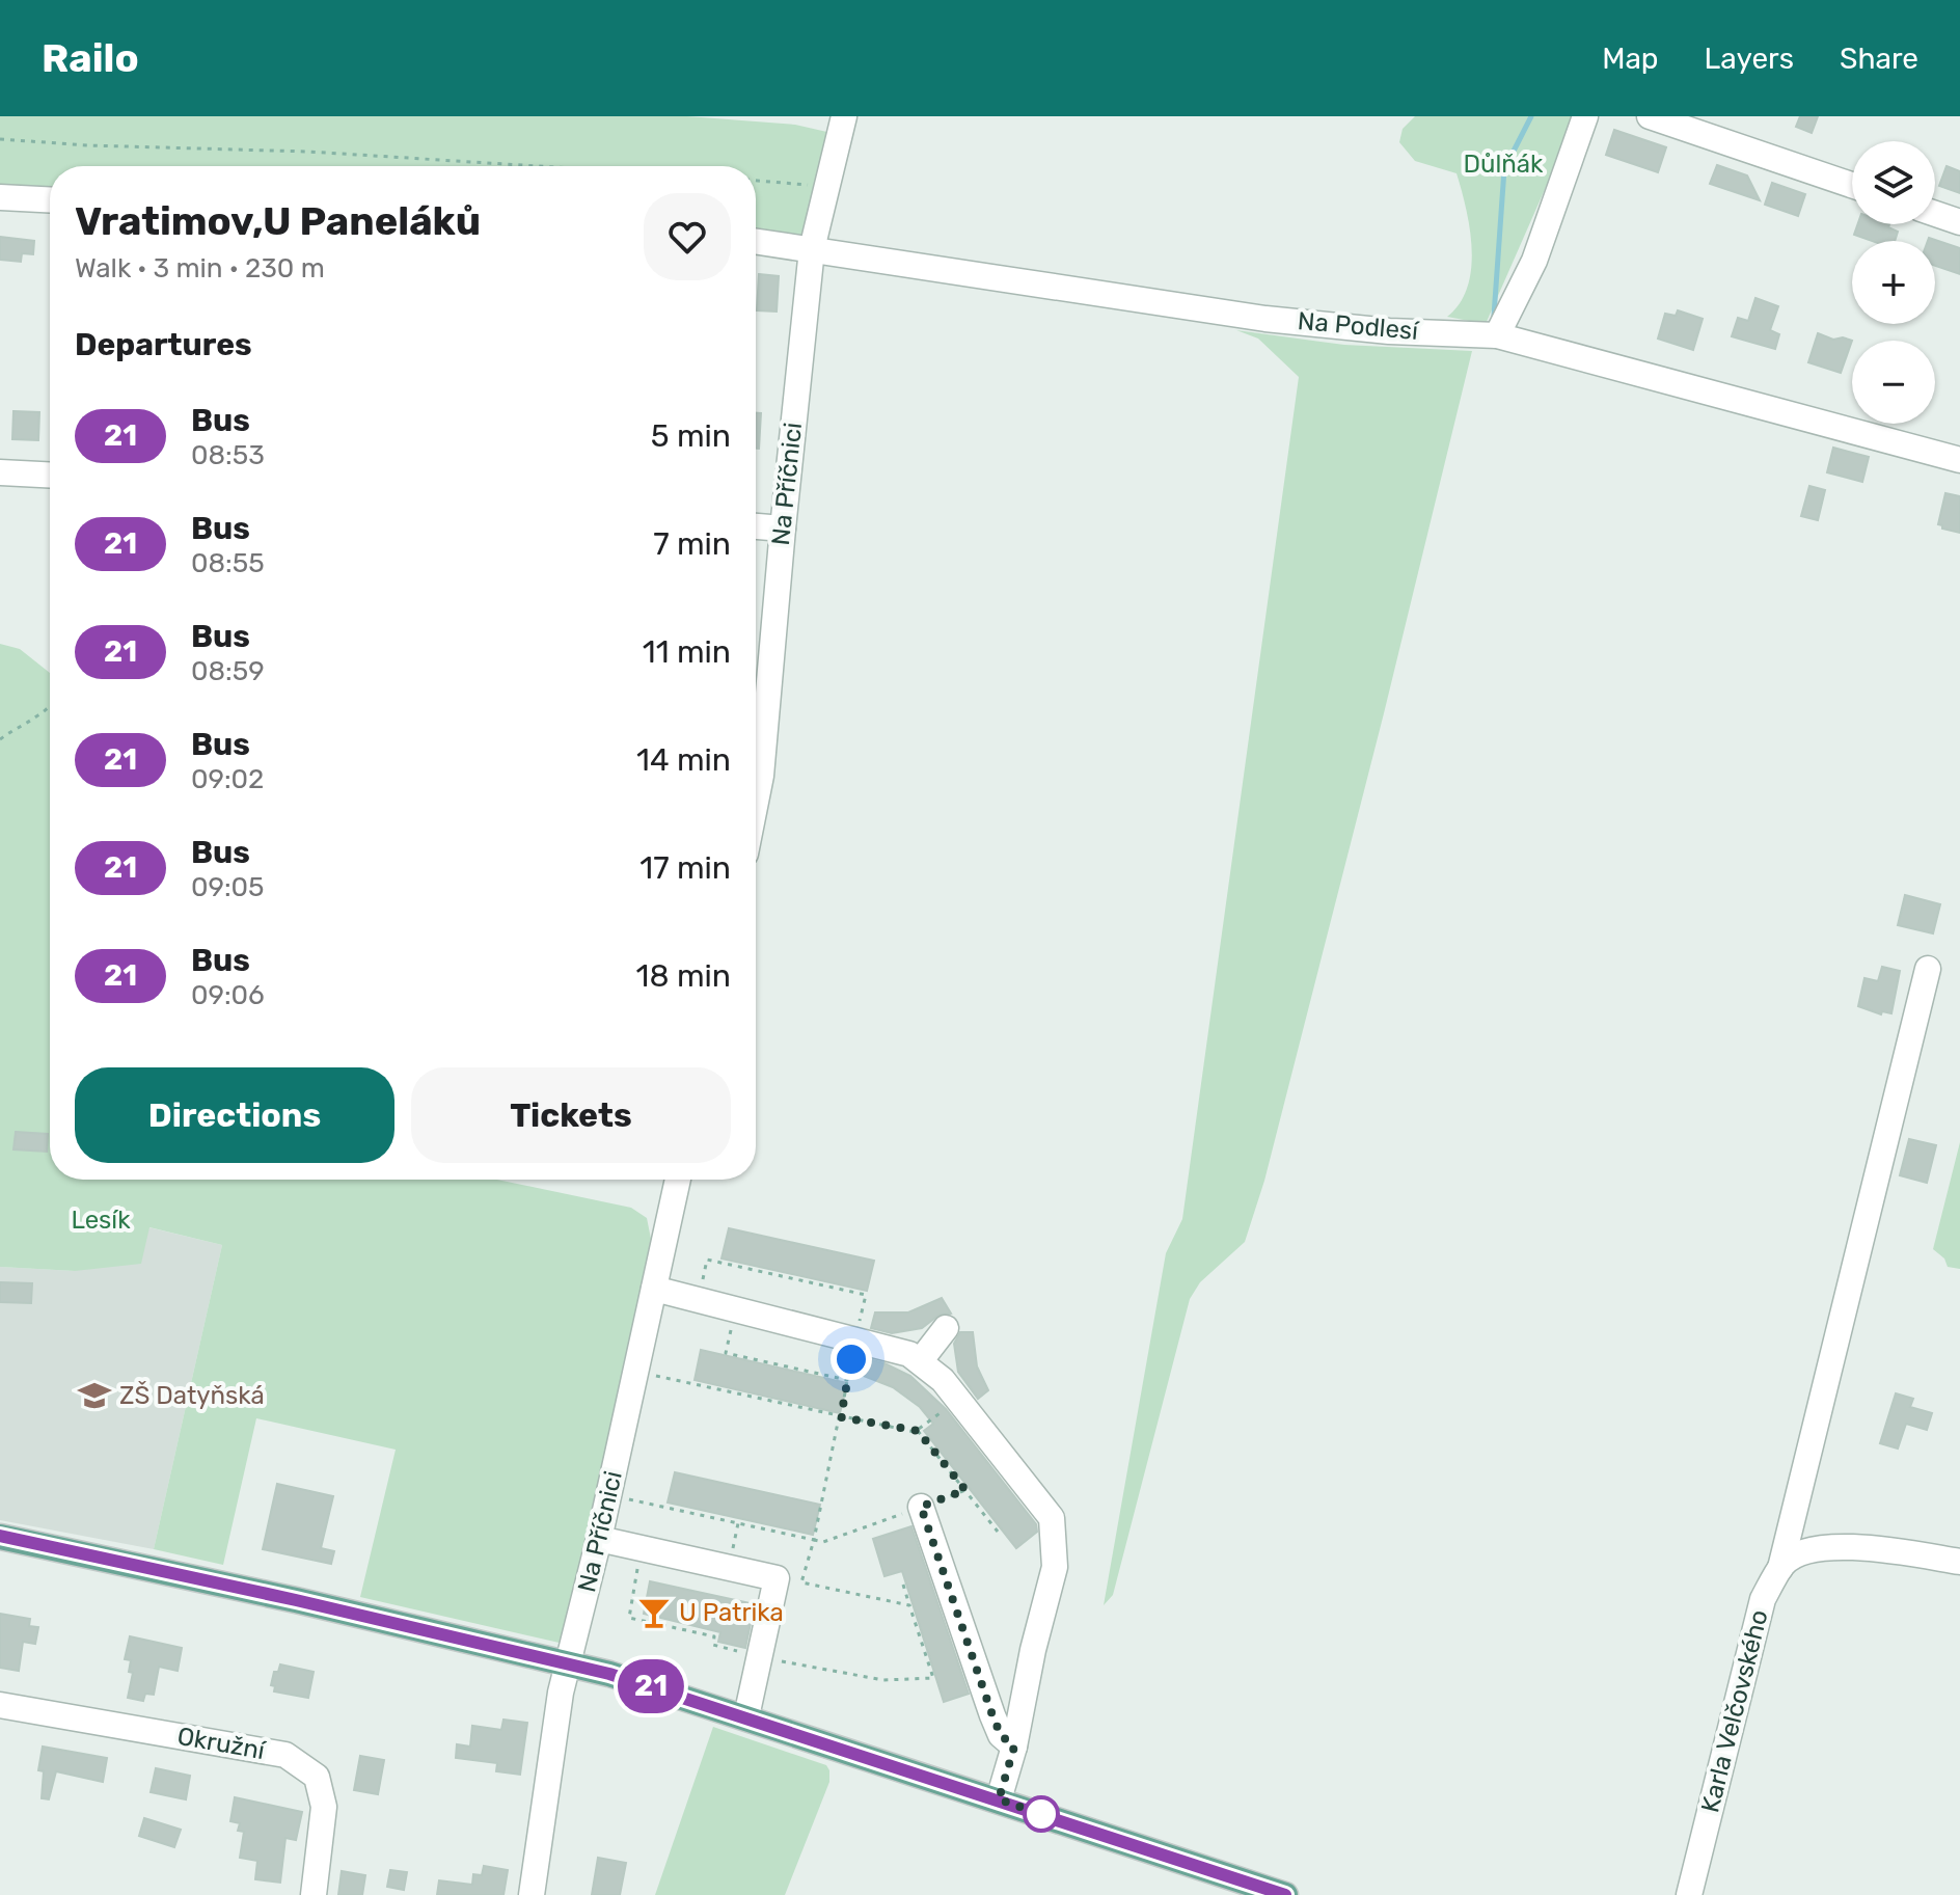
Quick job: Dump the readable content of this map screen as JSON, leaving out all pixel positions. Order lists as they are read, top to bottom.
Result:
{
  "streets": {
    "street": [
      "Na Podlesí",
      "Na Příčnici",
      "Karla Velčovského",
      "Okružní"
    ]
  },
  "crossings": [
    ["Na Podlesí", "Na Příčnici"]
  ],
  "parks": ["Důlňák", "Lesík"],
  "places": {
    "school or university": ["ZŠ Datyňská"],
    "bar": ["U Patrika"]
  },
  "lines": ["bus line 21"],
  "page": {
    "header": "Railo",
    "nav": ["Map", "Layers", "Share"],
    "on_map": "21",
    "map_buttons": ["+", "−"],
    "heading": [
      ["Vratimov,U Paneláků", "Walk · 3 min · 230 m"],
      "Departures"
    ],
    "list": [
      {
        "mark": "21",
        "name": "Bus",
        "note": "08:53",
        "value": "5 min"
      },
      {
        "mark": "21",
        "name": "Bus",
        "note": "08:55",
        "value": "7 min"
      },
      {
        "mark": "21",
        "name": "Bus",
        "note": "08:59",
        "value": "11 min"
      },
      {
        "mark": "21",
        "name": "Bus",
        "note": "09:02",
        "value": "14 min"
      },
      {
        "mark": "21",
        "name": "Bus",
        "note": "09:05",
        "value": "17 min"
      },
      {
        "mark": "21",
        "name": "Bus",
        "note": "09:06",
        "value": "18 min"
      }
    ],
    "buttons": ["Directions", "Tickets"]
  }
}
